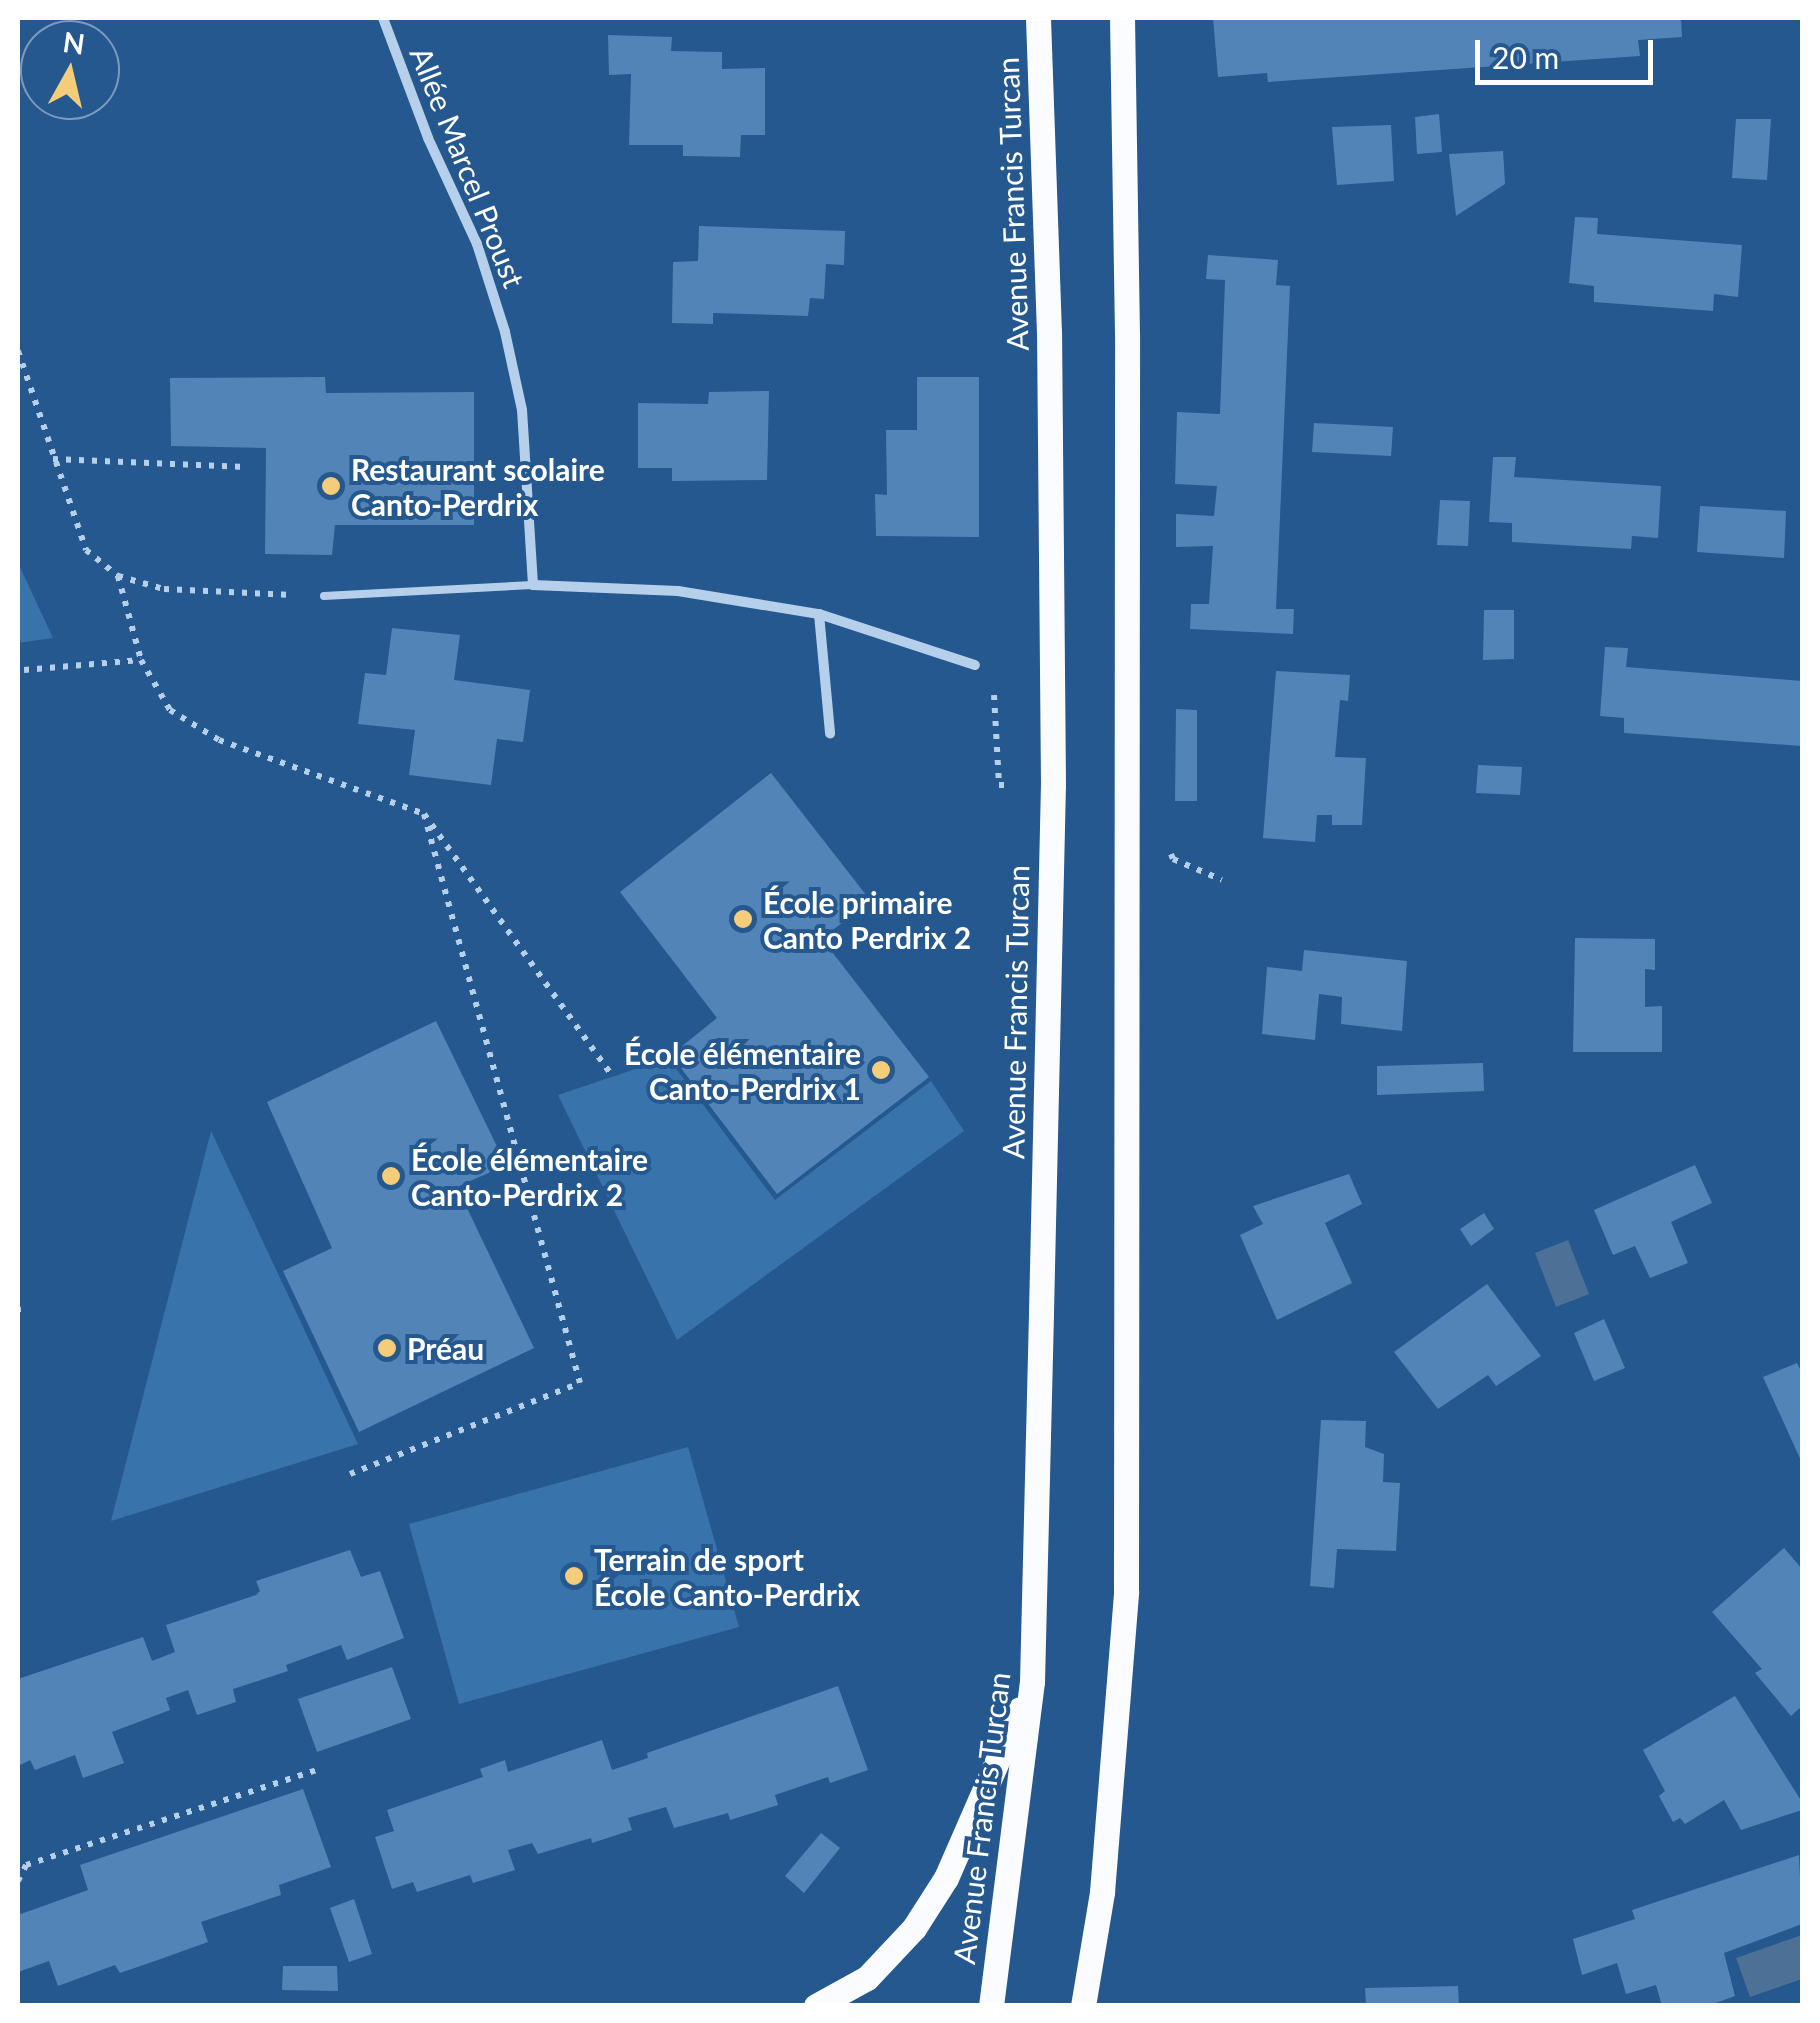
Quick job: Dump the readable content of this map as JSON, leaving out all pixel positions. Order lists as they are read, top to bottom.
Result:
{
  "streets": {
    "main road": ["Avenue Francis Turcan"],
    "street": ["Allée Marcel Proust"]
  },
  "places": [
    "Restaurant scolaire Canto-Perdrix",
    "École primaire Canto Perdrix 2",
    "École élémentaire Canto-Perdrix 1",
    "École élémentaire Canto-Perdrix 2",
    "Préau",
    "Terrain de sport École Canto-Perdrix"
  ],
  "scale_bar": "20 m",
  "north": "top"
}
